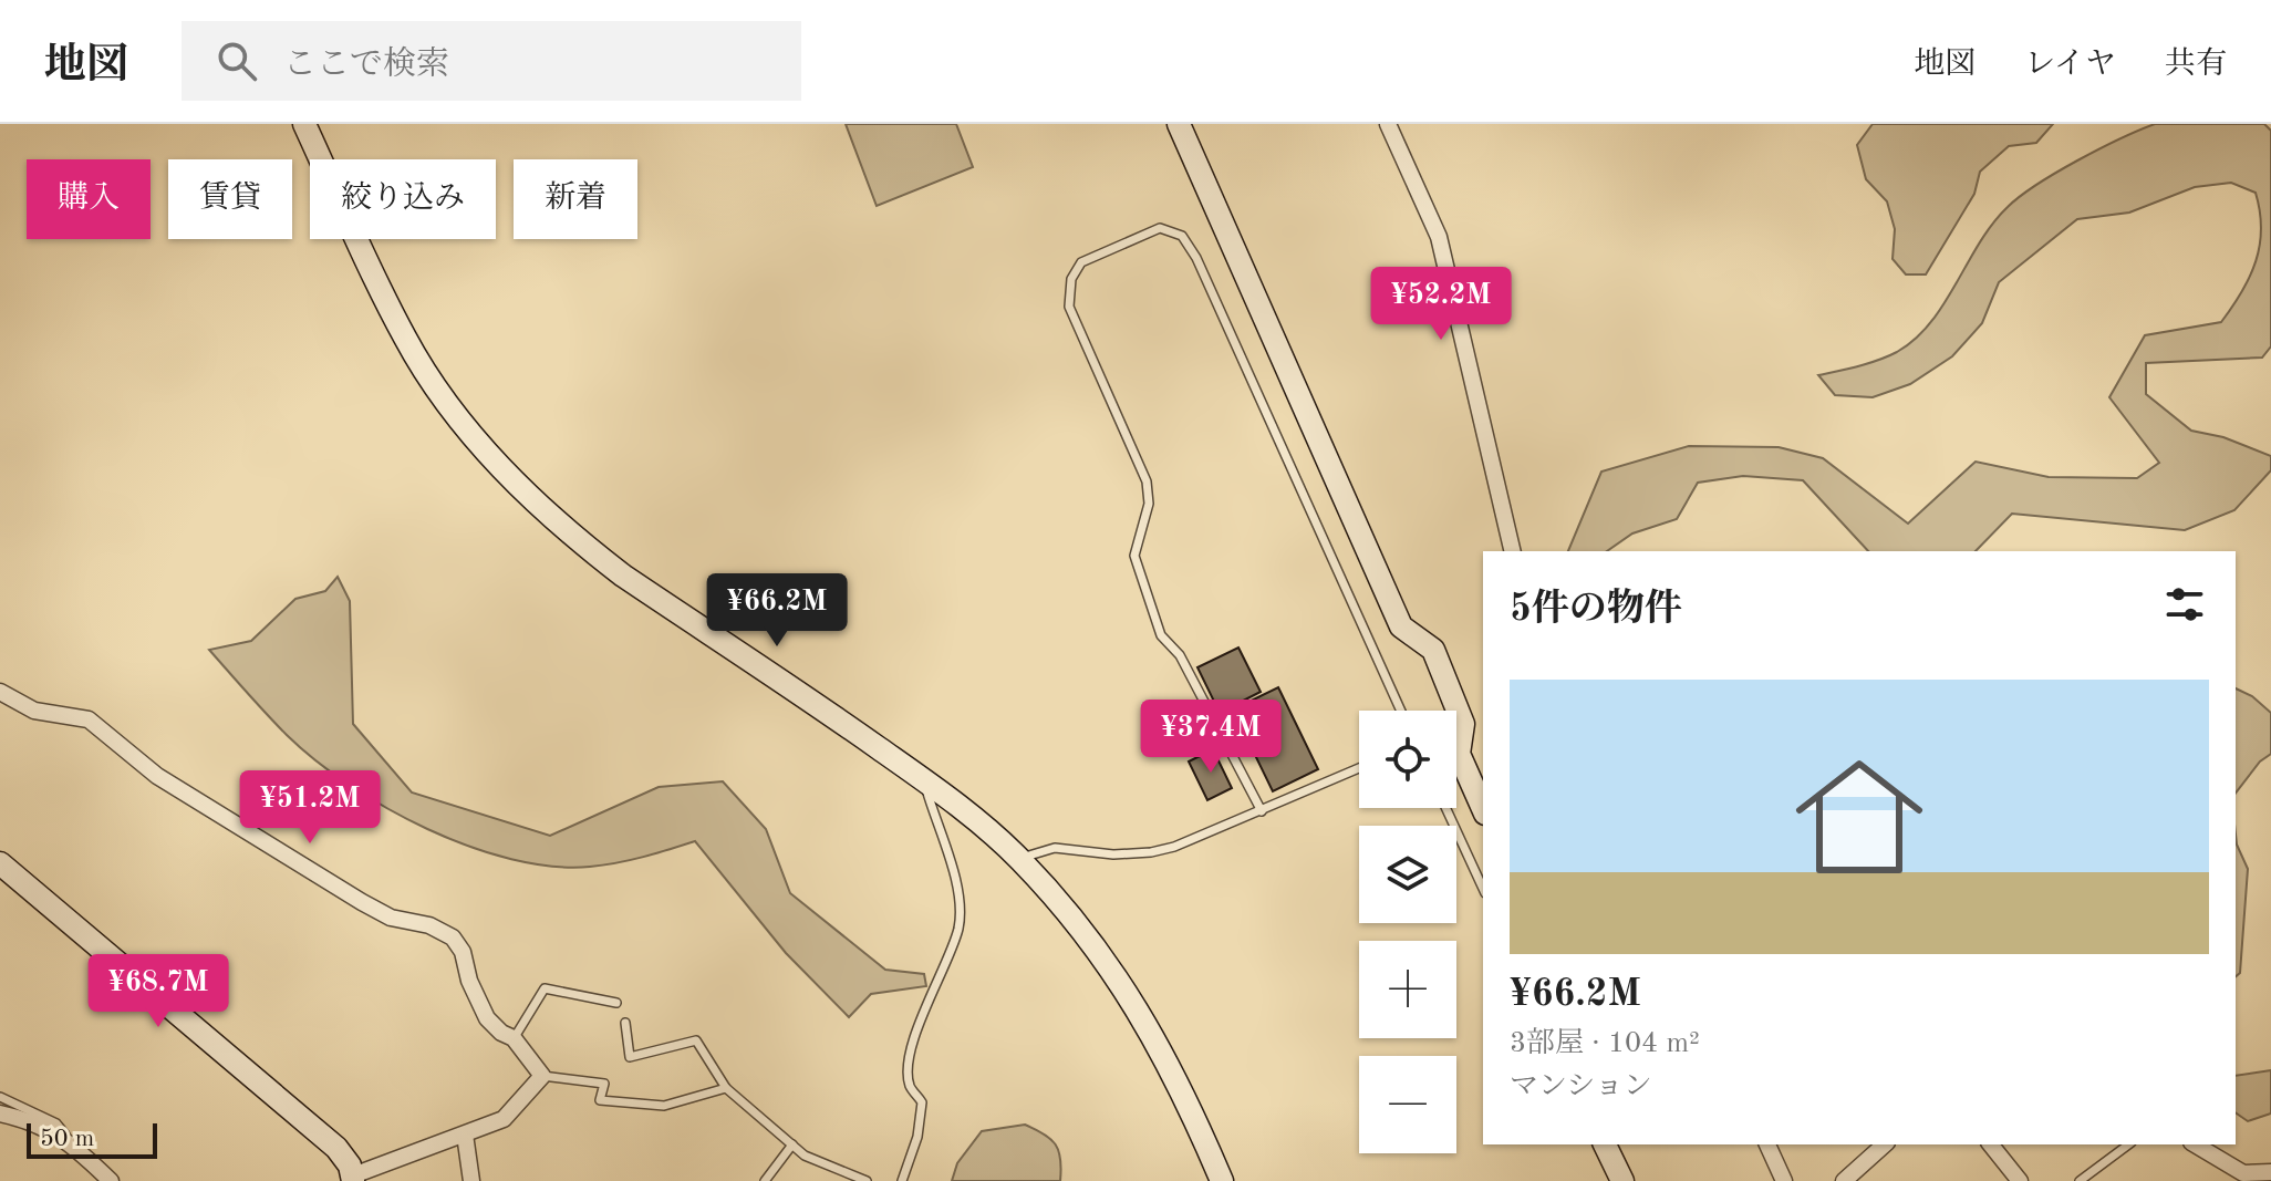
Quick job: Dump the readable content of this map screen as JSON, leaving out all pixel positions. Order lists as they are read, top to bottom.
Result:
{
  "scale_bar": "50 m",
  "page": {
    "header": "地図",
    "search": "ここで検索",
    "nav": ["地図", "レイヤ", "共有"],
    "chip": [
      "購入",
      "賃貸",
      "絞り込み",
      "新着"
    ],
    "price": [
      "¥52.2M",
      "¥66.2M",
      "¥37.4M",
      "¥51.2M",
      "¥68.7M"
    ],
    "heading": "5件の物件",
    "list": [
      {
        "name": "¥66.2M",
        "note": "3部屋 · 104 m² · マンション"
      }
    ],
    "map_buttons": ["+", "−"],
    "scale": "50 m"
  }
}
